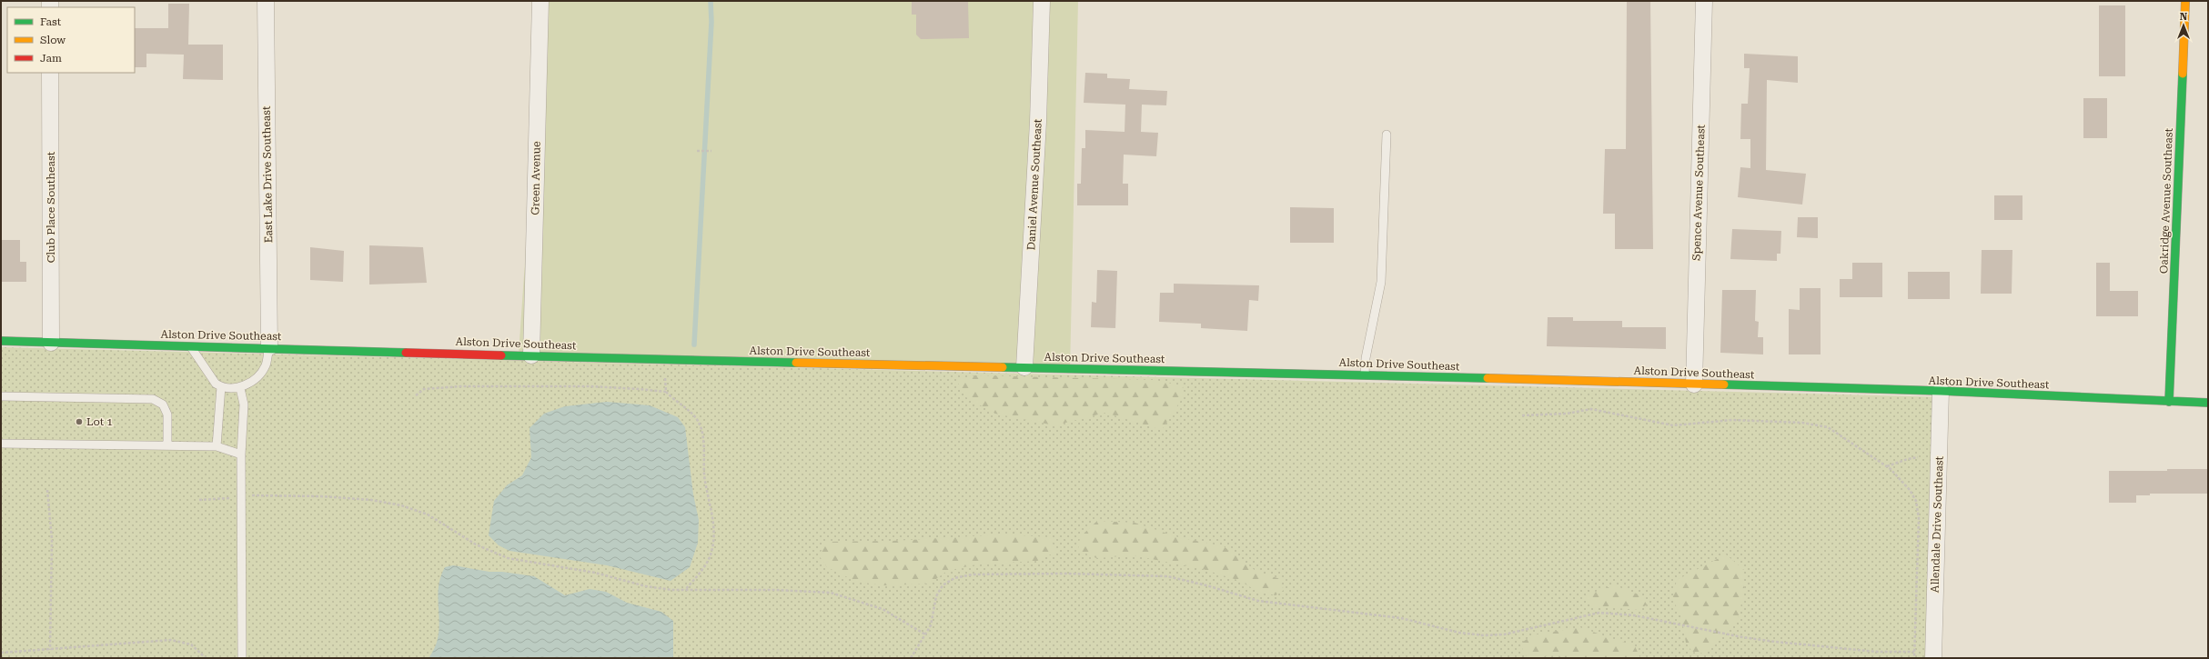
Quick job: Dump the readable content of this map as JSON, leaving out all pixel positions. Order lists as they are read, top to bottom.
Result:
{
  "streets": {
    "street": [
      "East Lake Drive Southeast",
      "Green Avenue",
      "Daniel Avenue Southeast",
      "Spence Avenue Southeast",
      "Oakridge Avenue Southeast",
      "Club Place Southeast",
      "Alston Drive Southeast",
      "Allendale Drive Southeast"
    ]
  },
  "crossings": [
    ["East Lake Drive Southeast", "Alston Drive Southeast"],
    ["Green Avenue", "Alston Drive Southeast"],
    ["Daniel Avenue Southeast", "Alston Drive Southeast"],
    ["Spence Avenue Southeast", "Alston Drive Southeast"],
    ["Oakridge Avenue Southeast", "Alston Drive Southeast"],
    ["Club Place Southeast", "Alston Drive Southeast"],
    ["Alston Drive Southeast", "Allendale Drive Southeast"]
  ],
  "places": ["Lot 1"],
  "legend": ["Fast", "Slow", "Jam"],
  "north": "top"
}
